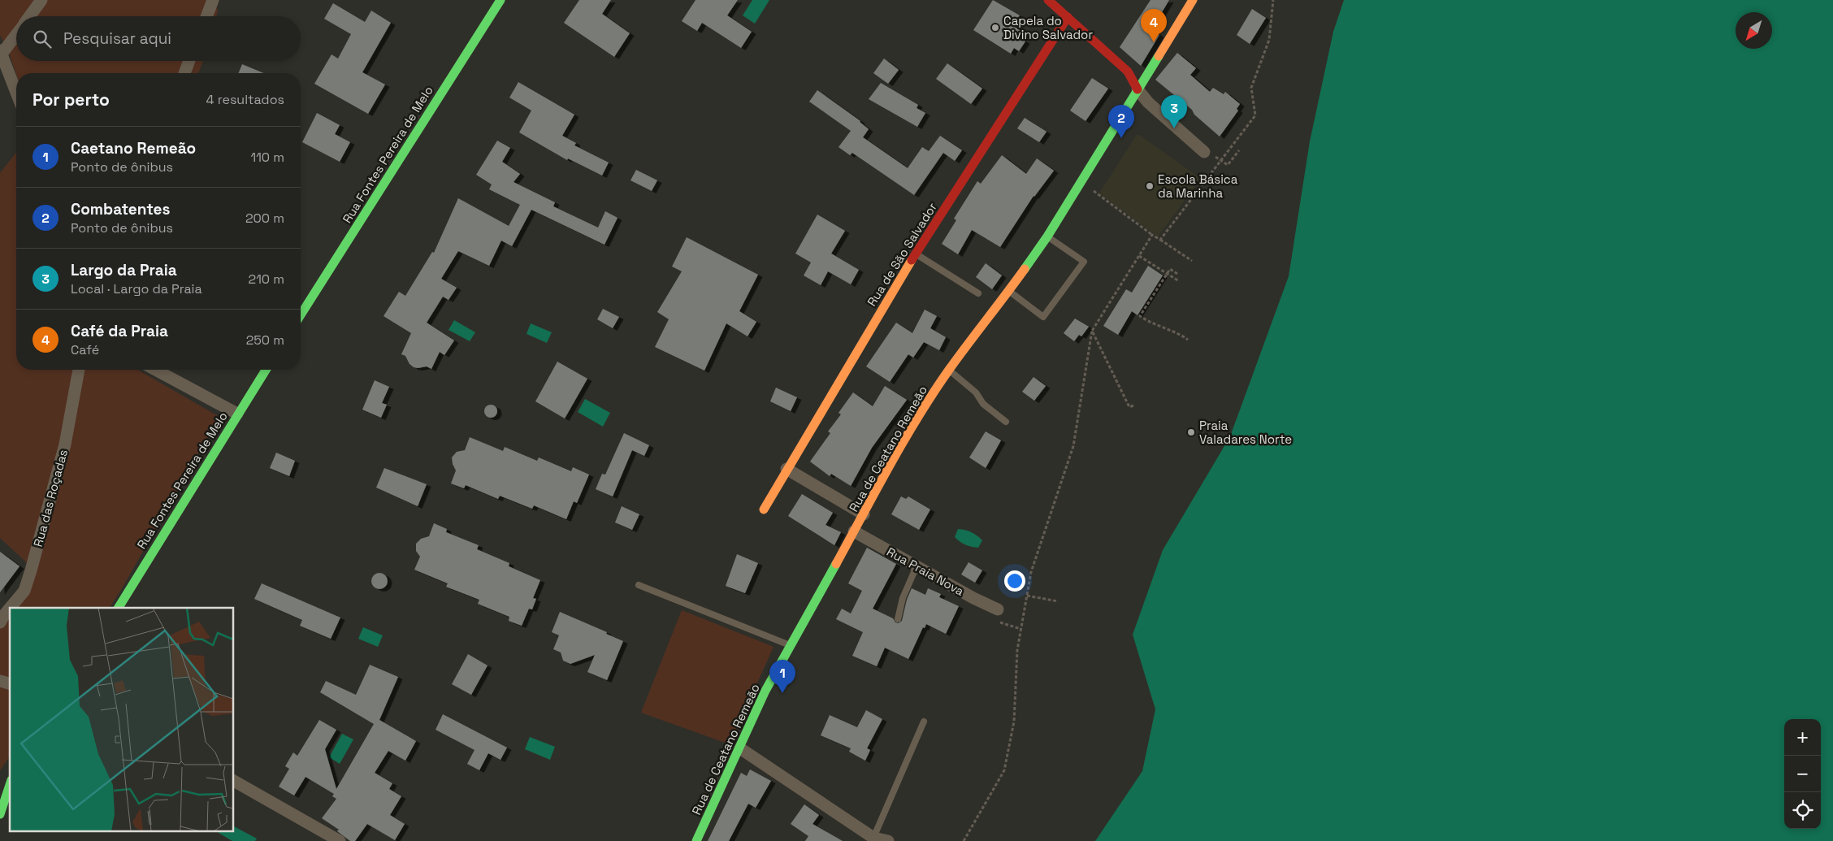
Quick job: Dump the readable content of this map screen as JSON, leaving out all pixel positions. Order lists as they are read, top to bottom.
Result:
{
  "streets": {
    "street": [
      "Rua Fontes Pereira de Melo",
      "Rua de São Salvador",
      "Rua de Ceatano Remeão",
      "Rua das Roçadas",
      "Rua Praia Nova"
    ]
  },
  "crossings": [
    ["Rua de Ceatano Remeão", "Rua Praia Nova"]
  ],
  "places": ["Capela do Divino Salvador", "Escola Básica da Marinha", "Praia Valadares Norte"],
  "north": "bottom left",
  "page": {
    "pins": [
      "4",
      "3",
      "2",
      "1"
    ],
    "search": "Pesquisar aqui",
    "heading": ["Por perto", "4 resultados"],
    "list": [
      {
        "mark": "1",
        "name": "Caetano Remeão",
        "note": "Ponto de ônibus",
        "value": "110 m"
      },
      {
        "mark": "2",
        "name": "Combatentes",
        "note": "Ponto de ônibus",
        "value": "200 m"
      },
      {
        "mark": "3",
        "name": "Largo da Praia",
        "note": "Local · Largo da Praia",
        "value": "210 m"
      },
      {
        "mark": "4",
        "name": "Café da Praia",
        "note": "Café",
        "value": "250 m"
      }
    ],
    "map_buttons": ["+", "−"]
  }
}
